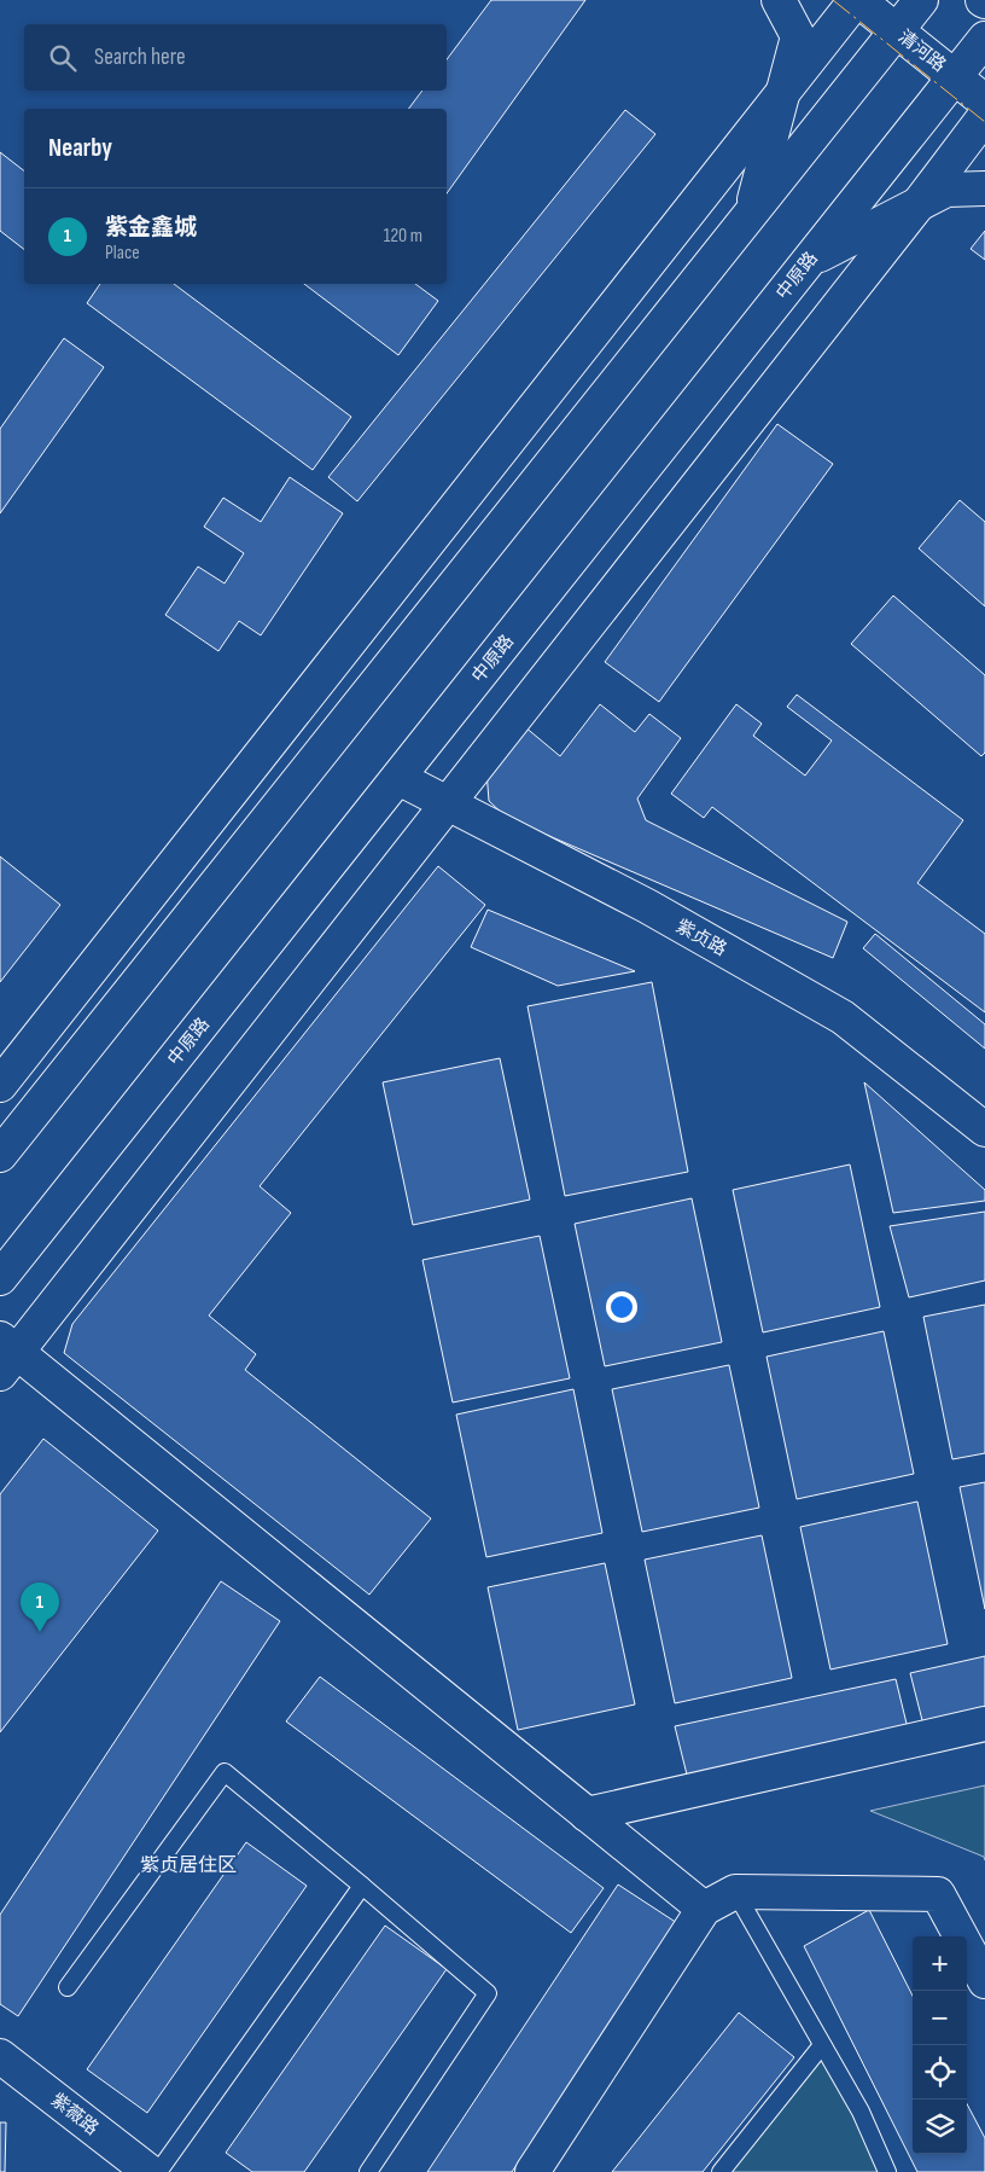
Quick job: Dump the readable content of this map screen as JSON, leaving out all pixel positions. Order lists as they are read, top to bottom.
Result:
{
  "streets": {
    "street": [
      "清河路",
      "中原路",
      "紫贞路",
      "紫薇路"
    ]
  },
  "crossings": [
    ["清河路", "中原路"],
    ["中原路", "紫贞路"]
  ],
  "districts": ["紫贞居住区"],
  "page": {
    "search": "Search here",
    "heading": "Nearby",
    "list": [
      {
        "mark": "1",
        "name": "紫金鑫城",
        "note": "Place",
        "value": "120 m"
      }
    ],
    "pins": "1",
    "map_buttons": ["+", "−"]
  }
}
